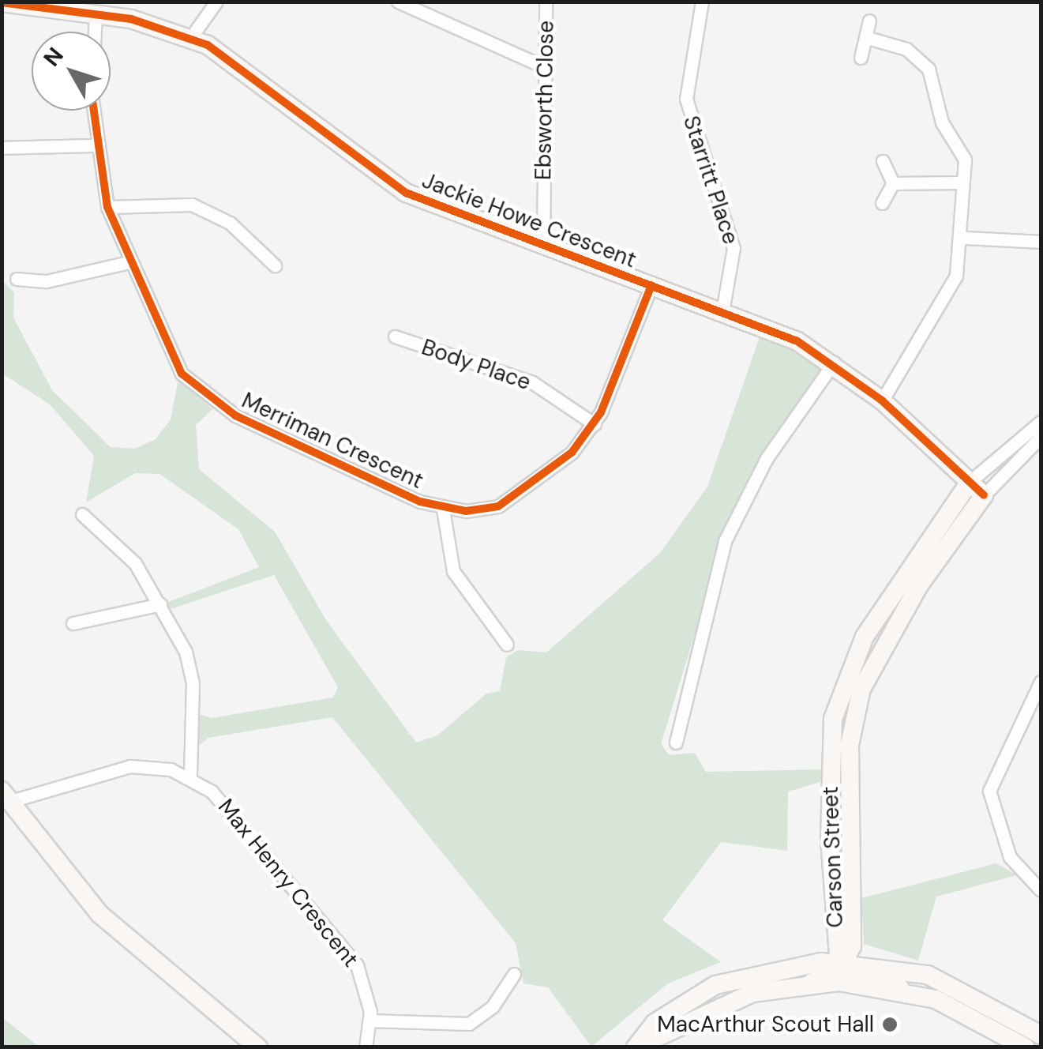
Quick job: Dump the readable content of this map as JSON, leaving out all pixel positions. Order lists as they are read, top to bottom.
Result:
{
  "streets": {
    "street": [
      "Ebsworth Close",
      "Starritt Place",
      "Jackie Howe Crescent",
      "Body Place",
      "Merriman Crescent",
      "Carson Street",
      "Max Henry Crescent"
    ]
  },
  "crossings": [
    ["Ebsworth Close", "Jackie Howe Crescent"],
    ["Starritt Place", "Jackie Howe Crescent"],
    ["Jackie Howe Crescent", "Merriman Crescent"],
    ["Jackie Howe Crescent", "Carson Street"],
    ["Body Place", "Merriman Crescent"]
  ],
  "places": ["MacArthur Scout Hall"],
  "north": "top left"
}
